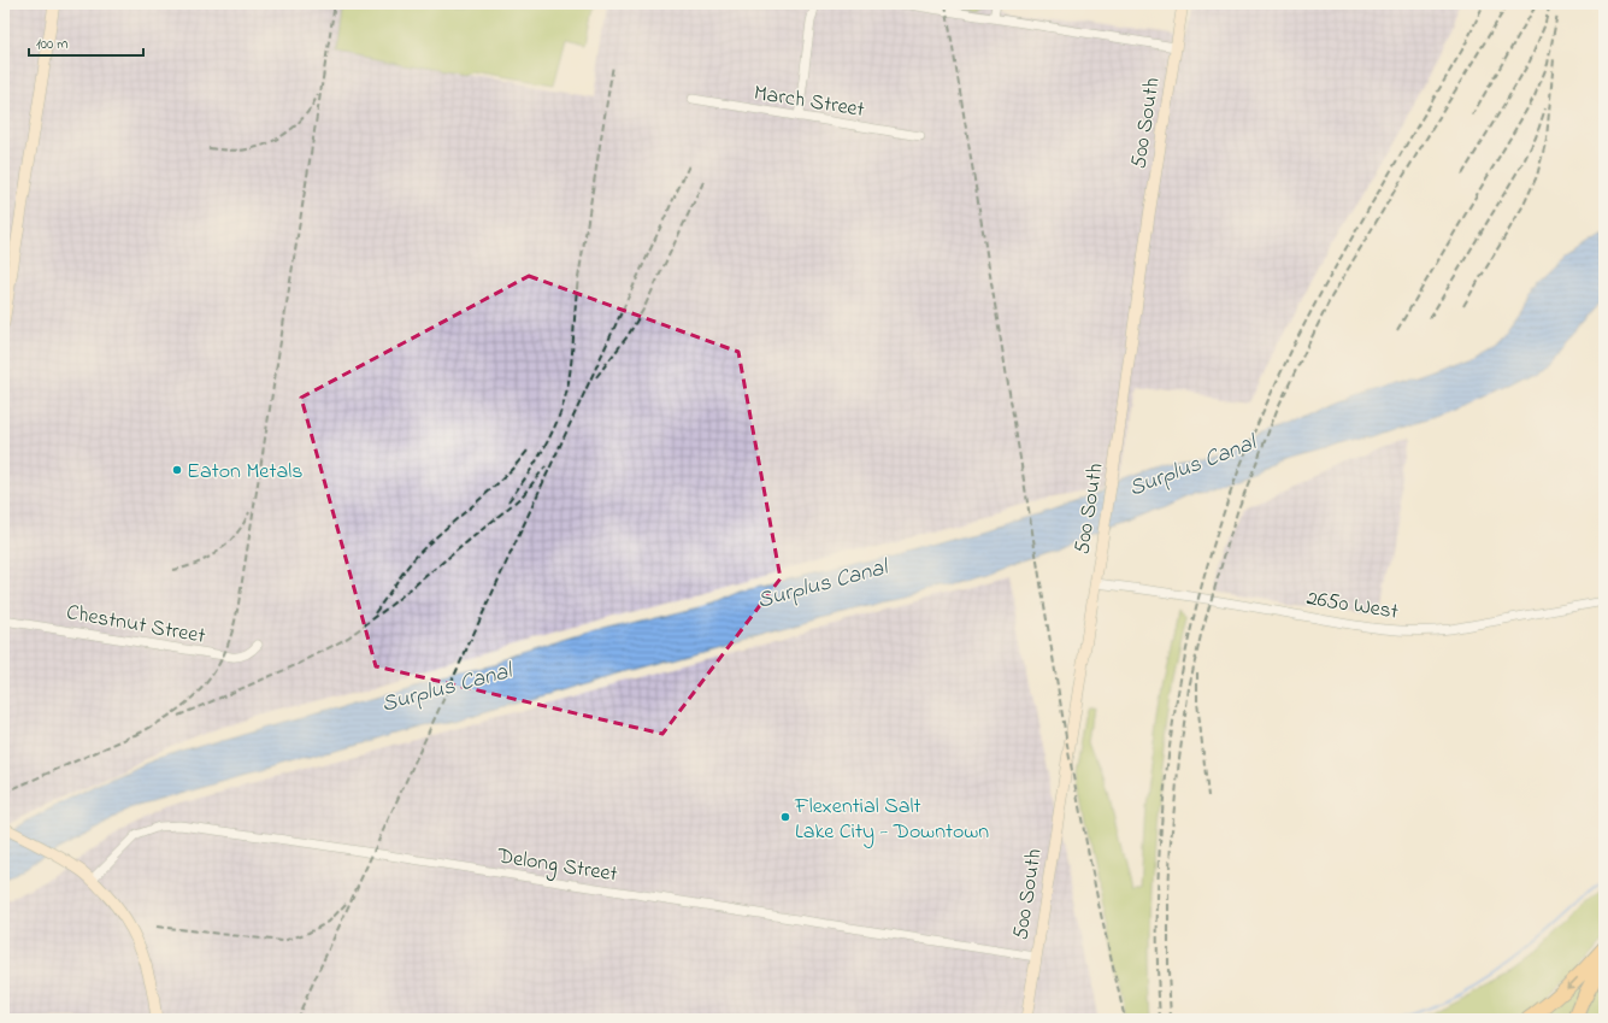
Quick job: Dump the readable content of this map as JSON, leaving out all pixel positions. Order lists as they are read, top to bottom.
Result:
{
  "streets": {
    "street": [
      "March Street",
      "500 South",
      "2650 West",
      "Chestnut Street",
      "Delong Street"
    ]
  },
  "crossings": [
    ["500 South", "2650 West"],
    ["500 South", "Delong Street"]
  ],
  "water": ["Surplus Canal"],
  "places": ["Eaton Metals", "Flexential Salt Lake City - Downtown"],
  "scale_bar": "100 m"
}
